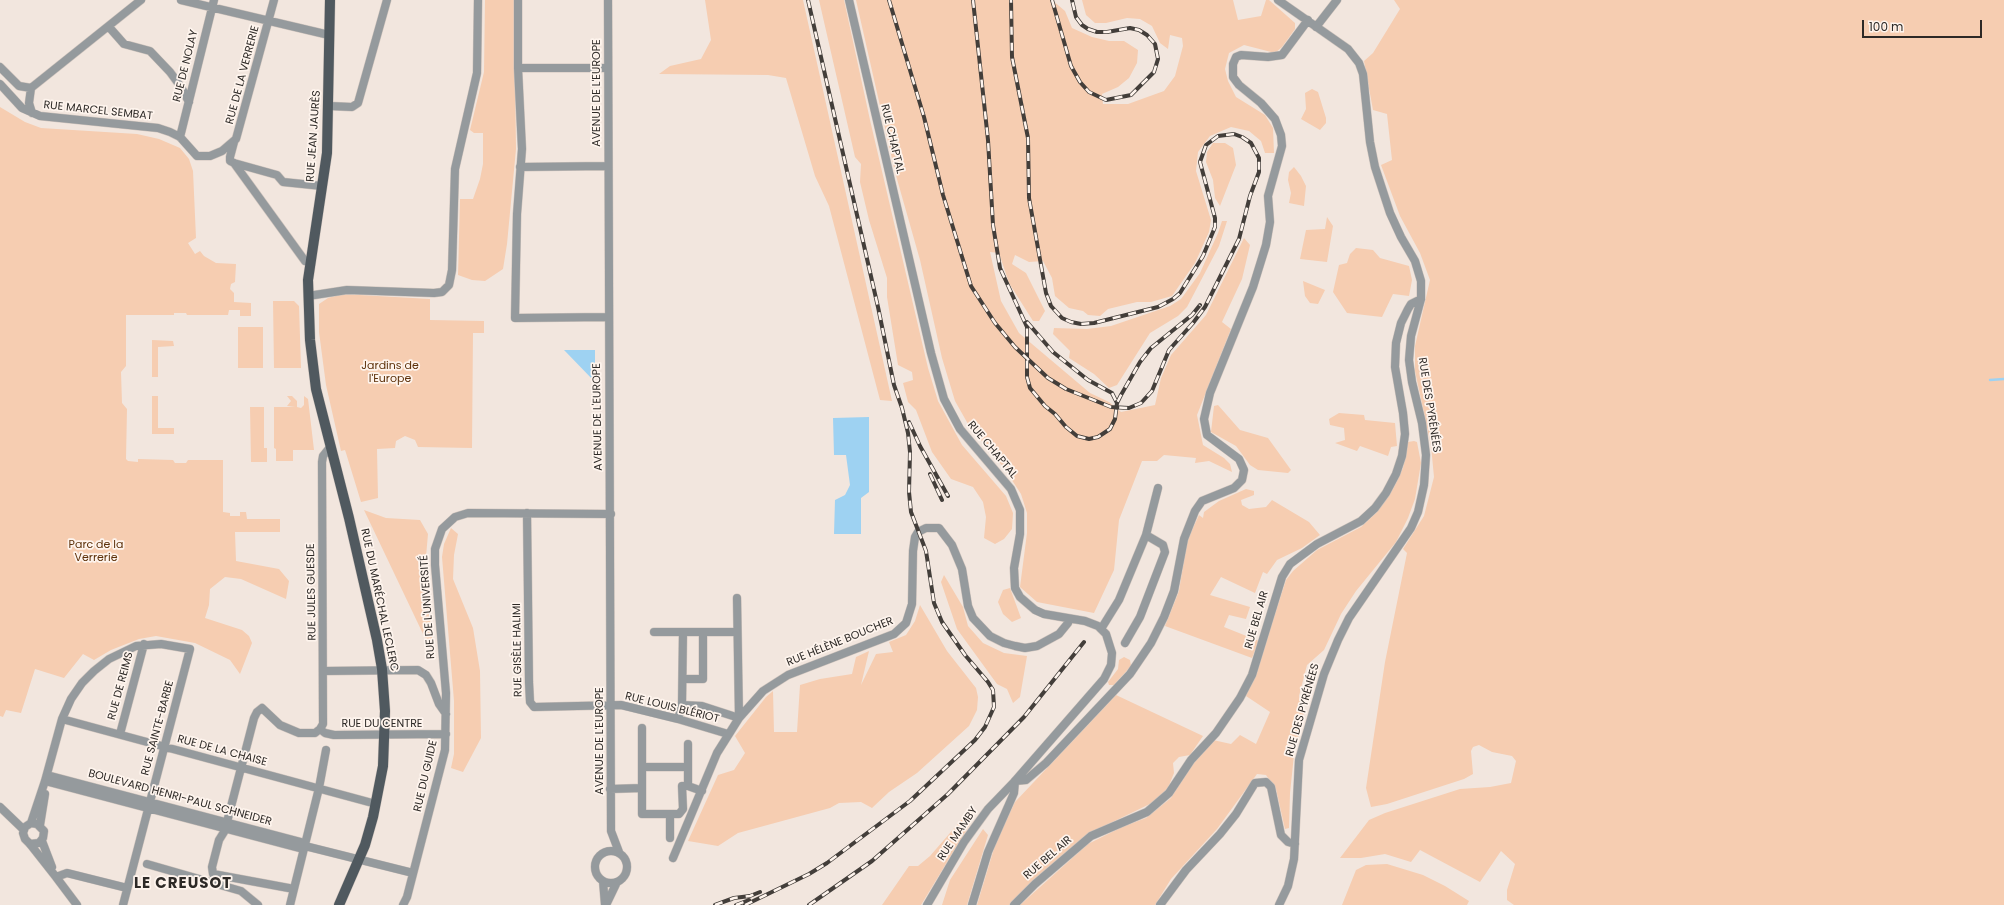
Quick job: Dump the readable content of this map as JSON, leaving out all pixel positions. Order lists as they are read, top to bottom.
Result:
{
  "streets": {
    "main road": ["RUE JEAN JAURÈS", "RUE DU MARÉCHAL LECLERC"],
    "street": [
      "RUE DE NOLAY",
      "RUE DE LA VERRERIE",
      "AVENUE DE L'EUROPE",
      "RUE MARCEL SEMBAT",
      "RUE CHAPTAL",
      "RUE DES PYRÉNÉES",
      "RUE JULES GUESDE",
      "RUE DE L'UNIVERSITÉ",
      "RUE BEL AIR",
      "RUE HÉLÈNE BOUCHER",
      "RUE GISÈLE HALIMI",
      "RUE DE REIMS",
      "RUE LOUIS BLÉRIOT",
      "RUE DU CENTRE",
      "RUE SAINTE-BARBE",
      "RUE DE LA CHAISE",
      "RUE DU GUIDE",
      "BOULEVARD HENRI-PAUL SCHNEIDER",
      "RUE MAMBY"
    ]
  },
  "crossings": [
    ["RUE DE NOLAY", "RUE MARCEL SEMBAT"],
    ["RUE DE LA VERRERIE", "RUE MARCEL SEMBAT"],
    ["AVENUE DE L'EUROPE", "RUE DE L'UNIVERSITÉ"],
    ["AVENUE DE L'EUROPE", "RUE GISÈLE HALIMI"],
    ["AVENUE DE L'EUROPE", "RUE LOUIS BLÉRIOT"],
    ["RUE JEAN JAURÈS", "RUE DU MARÉCHAL LECLERC"],
    ["RUE CHAPTAL", "RUE HÉLÈNE BOUCHER"],
    ["RUE DES PYRÉNÉES", "RUE BEL AIR"],
    ["RUE JULES GUESDE", "RUE DU MARÉCHAL LECLERC"],
    ["RUE JULES GUESDE", "RUE DU CENTRE"],
    ["RUE DU MARÉCHAL LECLERC", "RUE DU CENTRE"],
    ["RUE DU MARÉCHAL LECLERC", "RUE DE LA CHAISE"],
    ["RUE DU MARÉCHAL LECLERC", "RUE DU GUIDE"],
    ["RUE DU MARÉCHAL LECLERC", "BOULEVARD HENRI-PAUL SCHNEIDER"],
    ["RUE DE L'UNIVERSITÉ", "RUE GISÈLE HALIMI"],
    ["RUE DE L'UNIVERSITÉ", "RUE DU GUIDE"],
    ["RUE HÉLÈNE BOUCHER", "RUE LOUIS BLÉRIOT"],
    ["RUE GISÈLE HALIMI", "RUE LOUIS BLÉRIOT"],
    ["RUE DE REIMS", "RUE SAINTE-BARBE"],
    ["RUE DE REIMS", "RUE DE LA CHAISE"],
    ["RUE DU CENTRE", "RUE DU GUIDE"],
    ["RUE SAINTE-BARBE", "RUE DE LA CHAISE"],
    ["RUE SAINTE-BARBE", "BOULEVARD HENRI-PAUL SCHNEIDER"],
    ["RUE DU GUIDE", "BOULEVARD HENRI-PAUL SCHNEIDER"]
  ],
  "districts": ["LE CREUSOT"],
  "parks": ["Jardins de l'Europe", "Parc de la Verrerie"],
  "scale_bar": "100 m"
}
